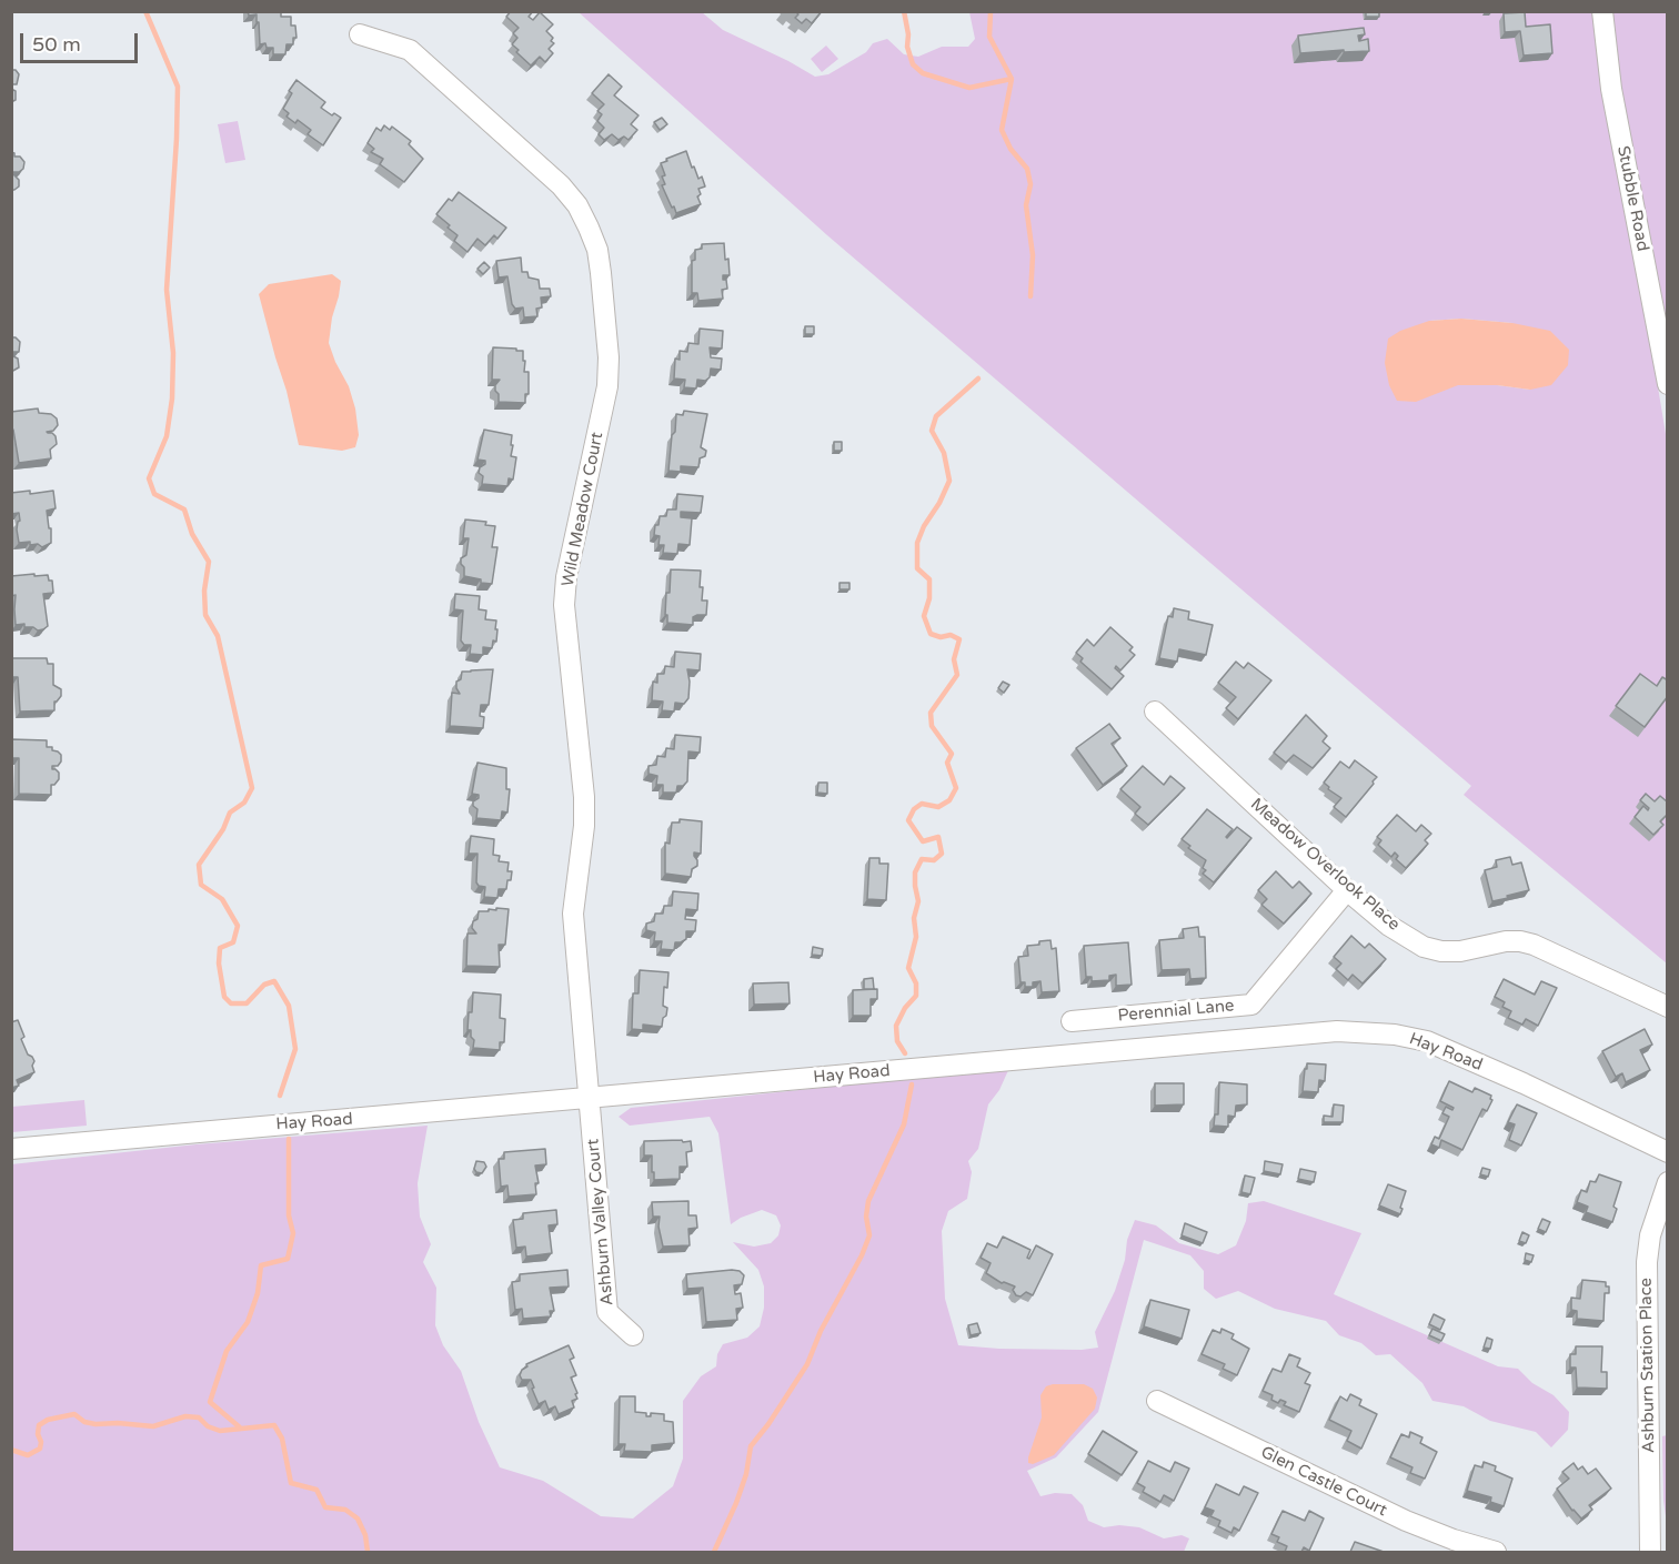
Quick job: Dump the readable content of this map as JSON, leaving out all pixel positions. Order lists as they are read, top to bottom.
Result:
{
  "streets": {
    "street": [
      "Stubble Road",
      "Wild Meadow Court",
      "Meadow Overlook Place",
      "Perennial Lane",
      "Hay Road",
      "Ashburn Valley Court",
      "Ashburn Station Place",
      "Glen Castle Court"
    ]
  },
  "crossings": [
    ["Wild Meadow Court", "Hay Road"],
    ["Wild Meadow Court", "Ashburn Valley Court"],
    ["Meadow Overlook Place", "Perennial Lane"],
    ["Hay Road", "Ashburn Valley Court"]
  ],
  "scale_bar": "50 m"
}
